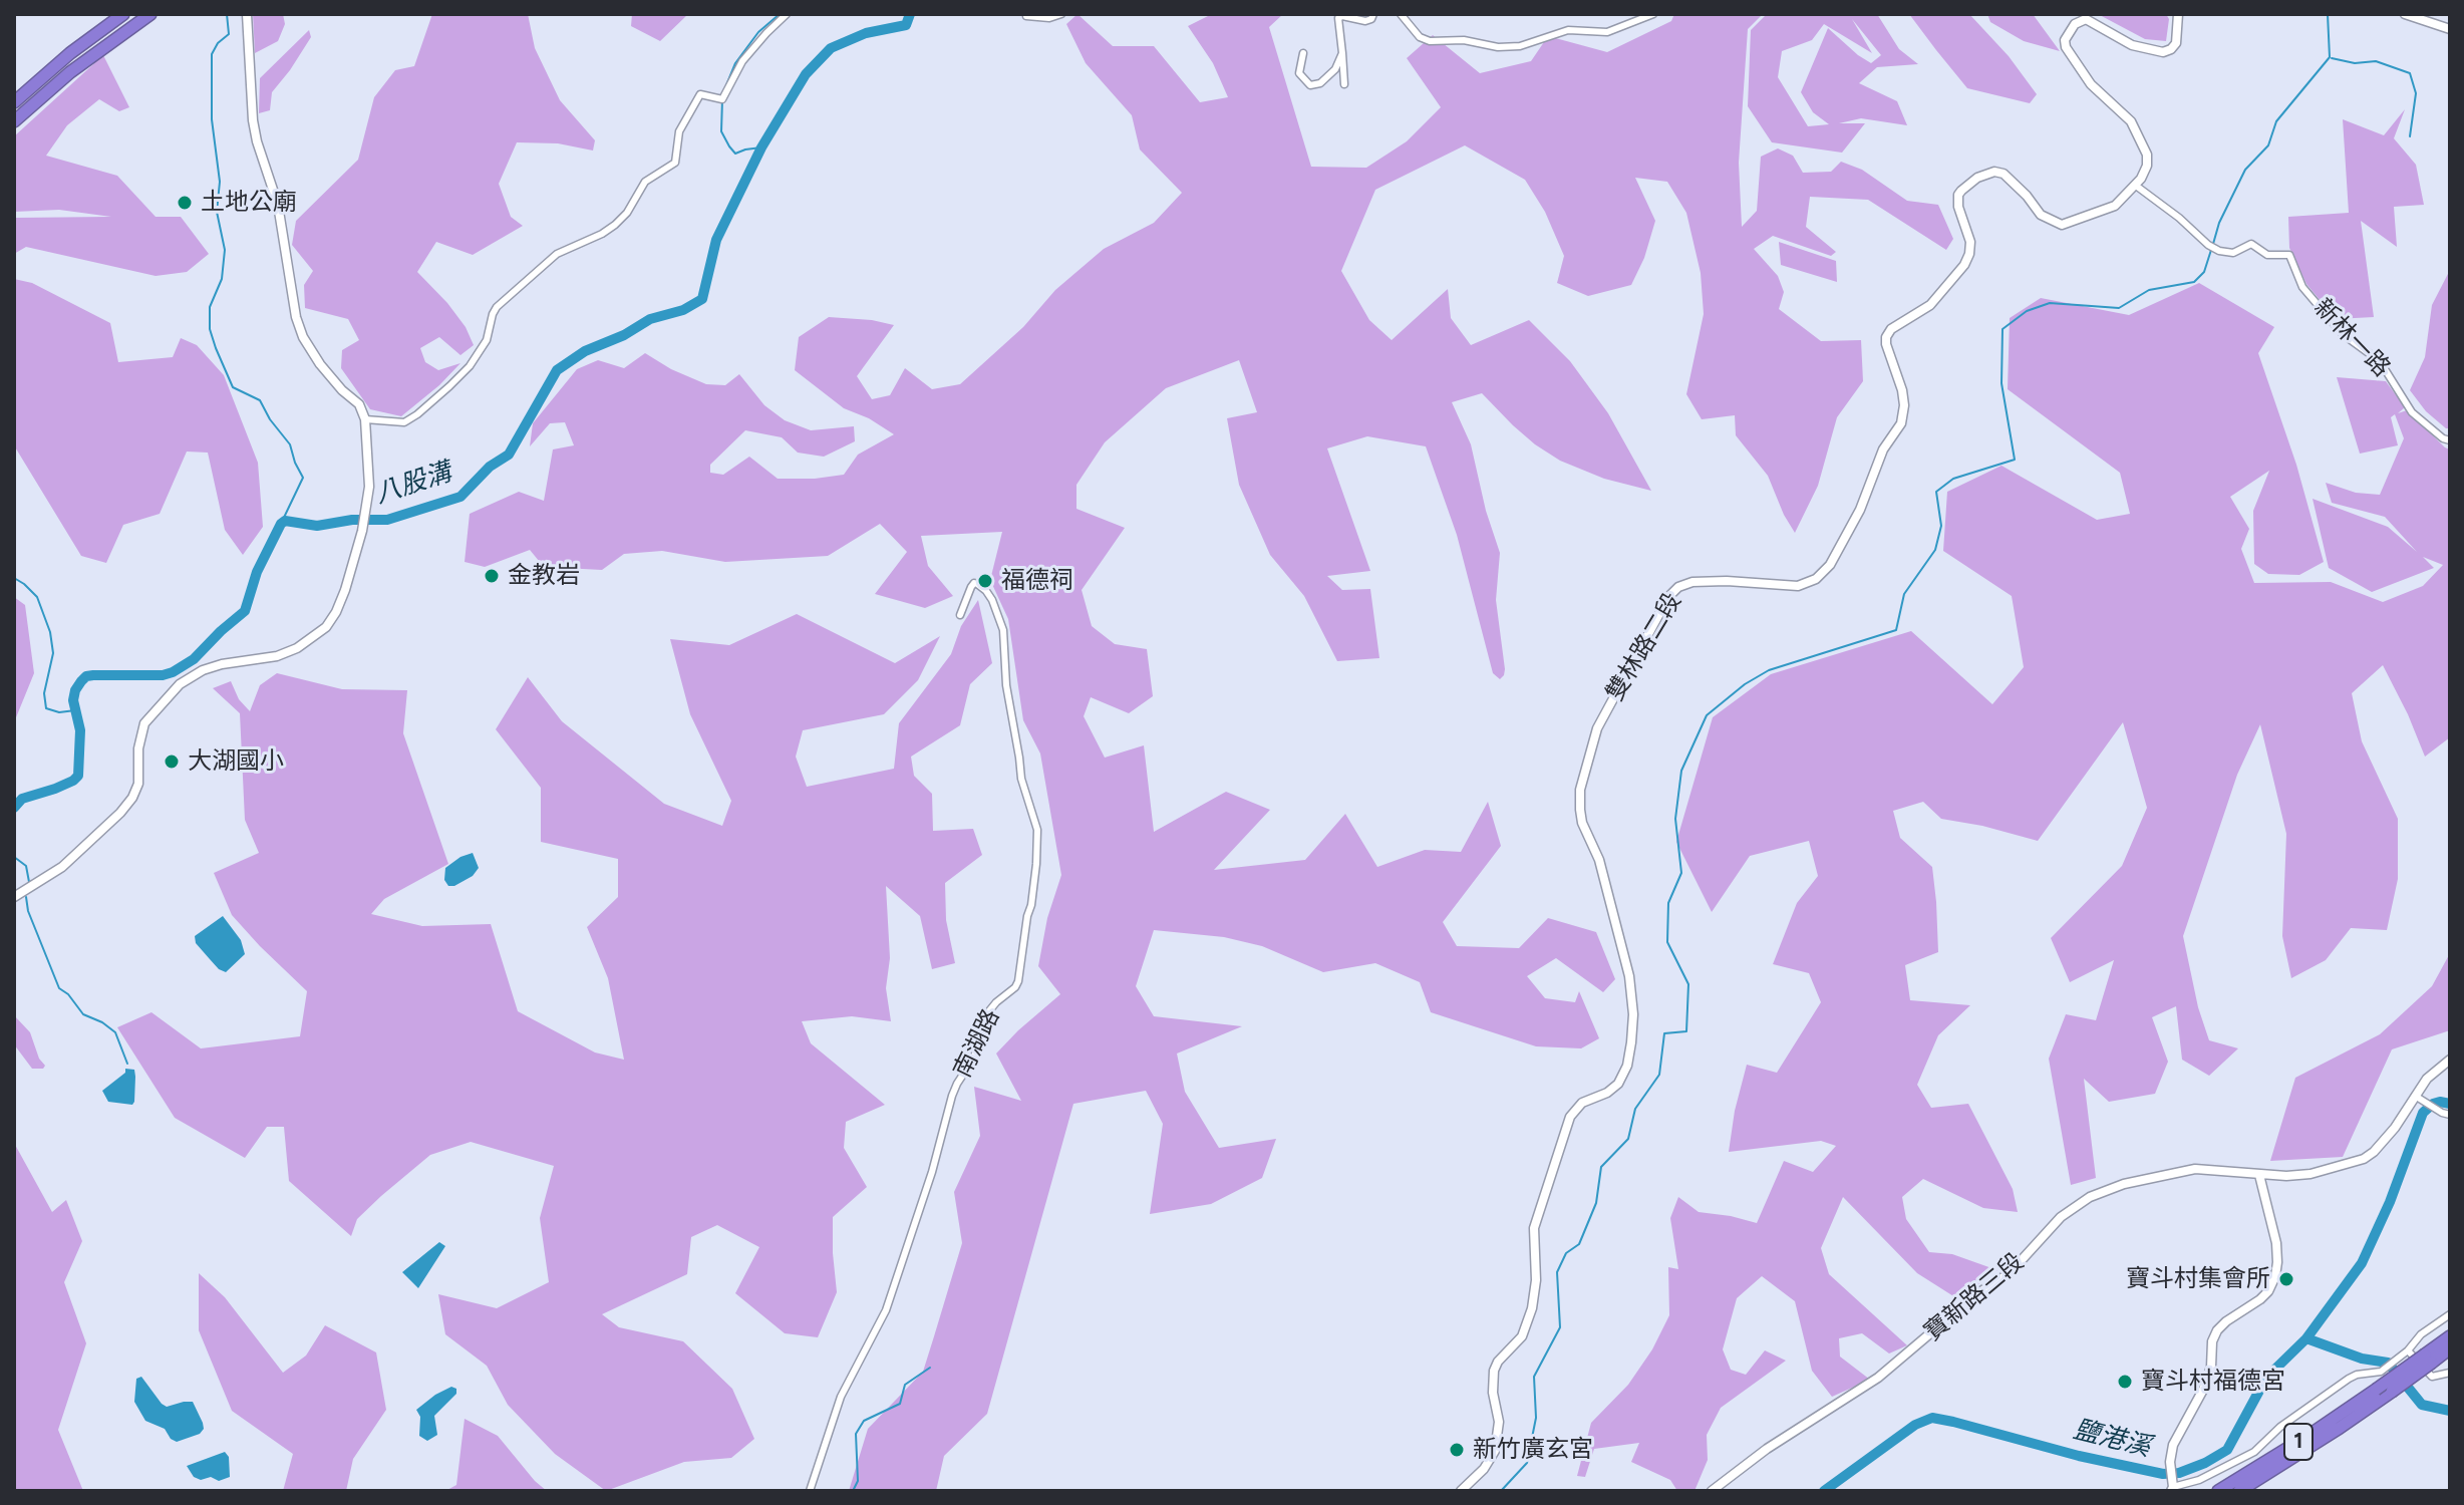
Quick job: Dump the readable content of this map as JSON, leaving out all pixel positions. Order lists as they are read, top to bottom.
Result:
{
  "streets": {
    "highway": ["1"],
    "street": [
      "新林一路",
      "雙林路二段",
      "南湖路",
      "寶新路三段"
    ]
  },
  "crossings": [
    ["新林一路", "雙林路二段"]
  ],
  "water": ["八股溝", "鹽港溪"],
  "places": [
    "土地公廟",
    "金教岩",
    "福德祠",
    "大湖國小",
    "寶斗村集會所",
    "寶斗村福德宮",
    "新竹廣玄宮"
  ]
}
